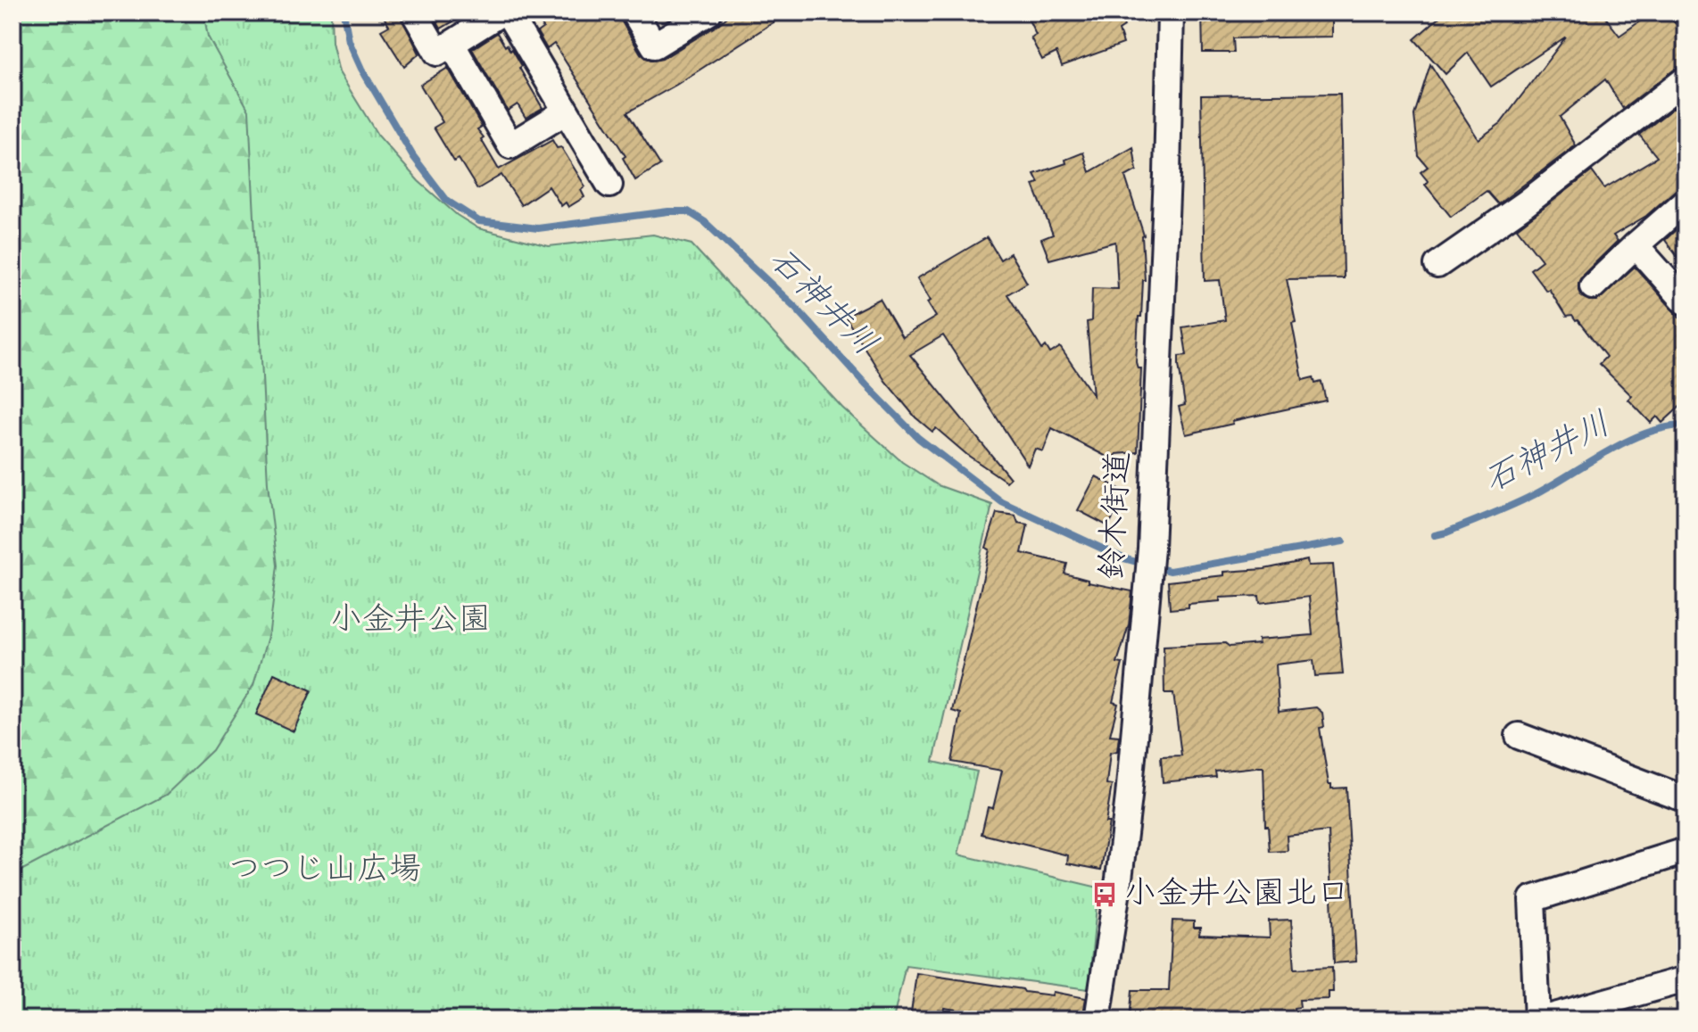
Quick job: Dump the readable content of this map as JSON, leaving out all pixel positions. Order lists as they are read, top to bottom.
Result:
{
  "streets": {
    "street": ["鈴木街道"]
  },
  "water": ["石神井川"],
  "parks": ["小金井公園", "つつじ山広場"],
  "places": {
    "bus stop": ["小金井公園北口"]
  }
}
